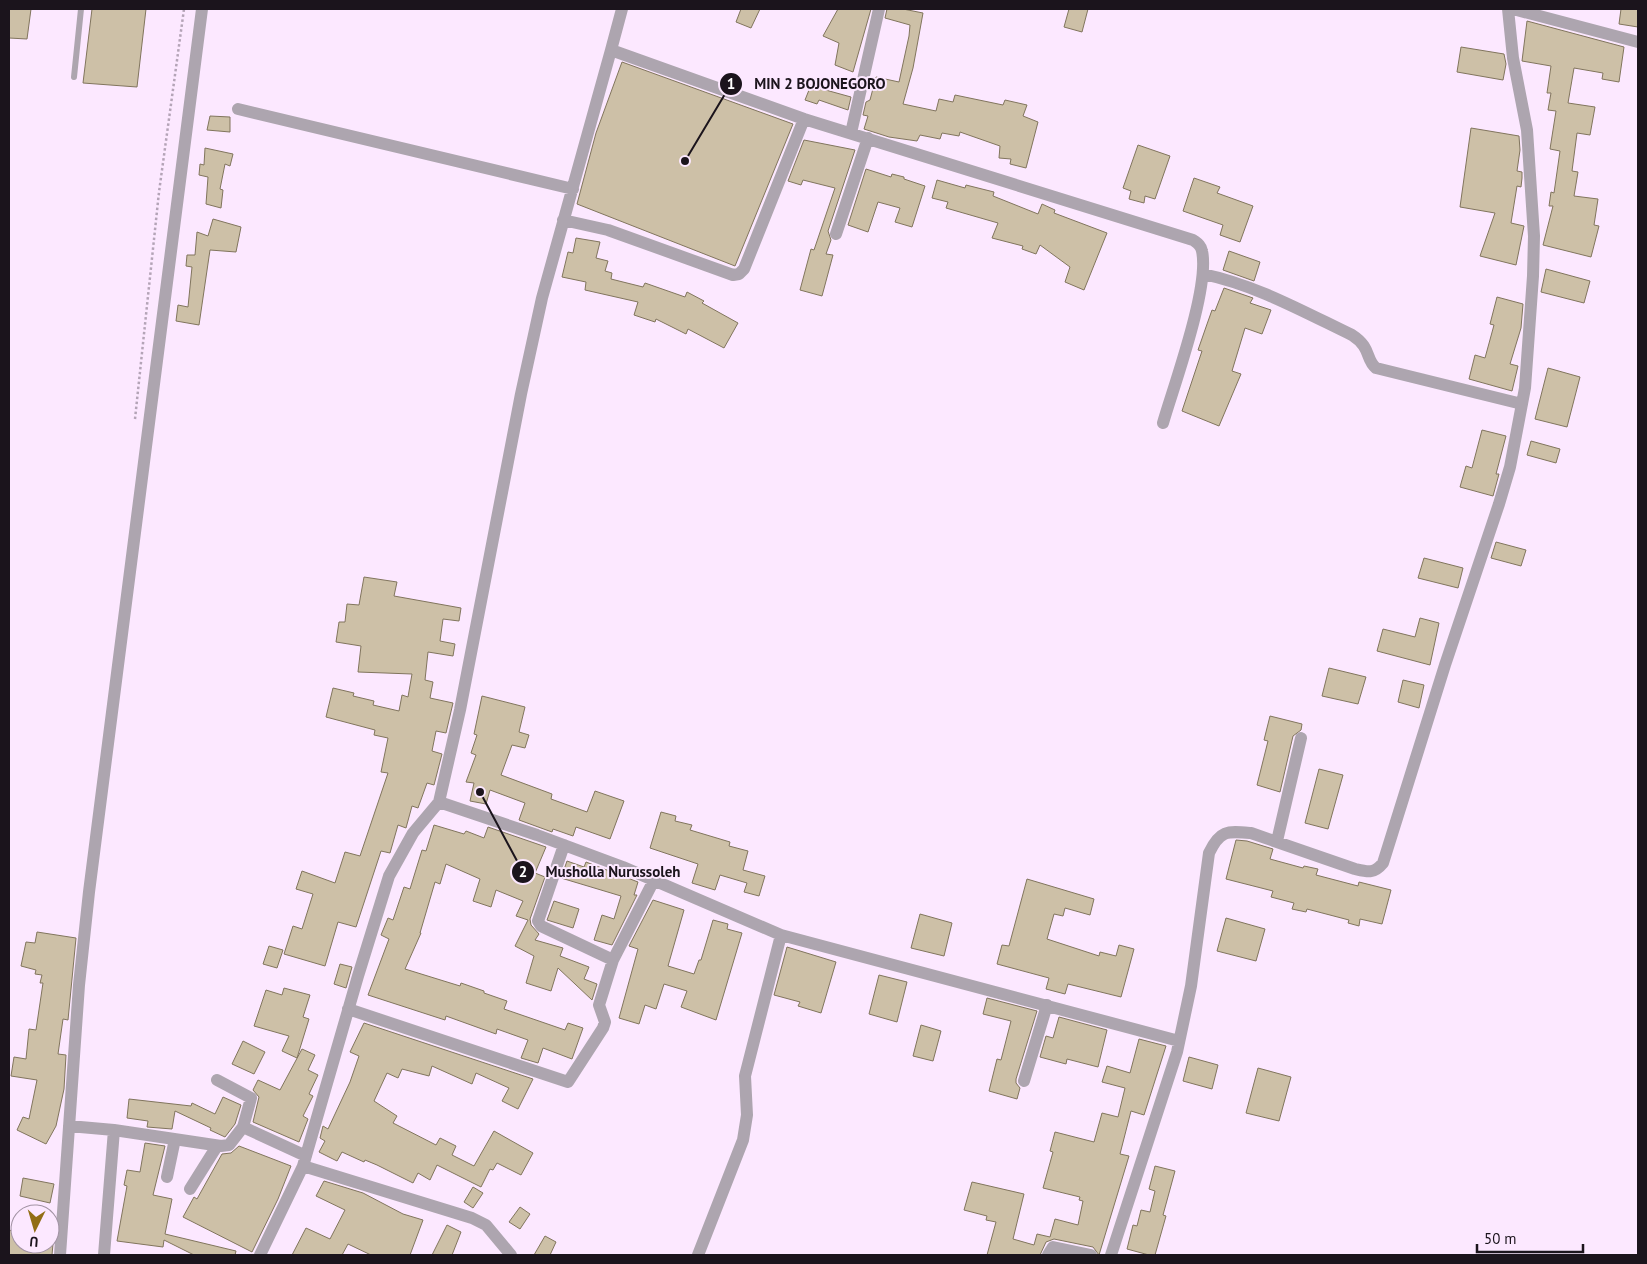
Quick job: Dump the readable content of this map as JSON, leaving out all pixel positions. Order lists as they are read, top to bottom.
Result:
{
  "places": ["MIN 2 BOJONEGORO", "Musholla Nurussoleh"],
  "scale_bar": "50 m",
  "north": "bottom"
}
